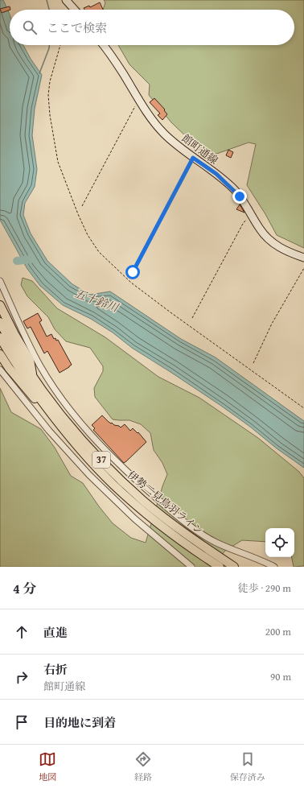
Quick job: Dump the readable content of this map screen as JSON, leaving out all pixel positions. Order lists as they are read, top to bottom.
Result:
{
  "streets": {
    "main road": ["館町通線", "37", "伊勢二見鳥羽ライン"]
  },
  "water": ["五十鈴川"],
  "page": {
    "search": "ここで検索",
    "heading": ["4 分", "徒歩 · 290 m"],
    "list": [
      ["直進", "200 m"],
      ["右折", "館町通線", "90 m"],
      "目的地に到着"
    ],
    "nav": ["地図", "経路", "保存済み"]
  }
}
